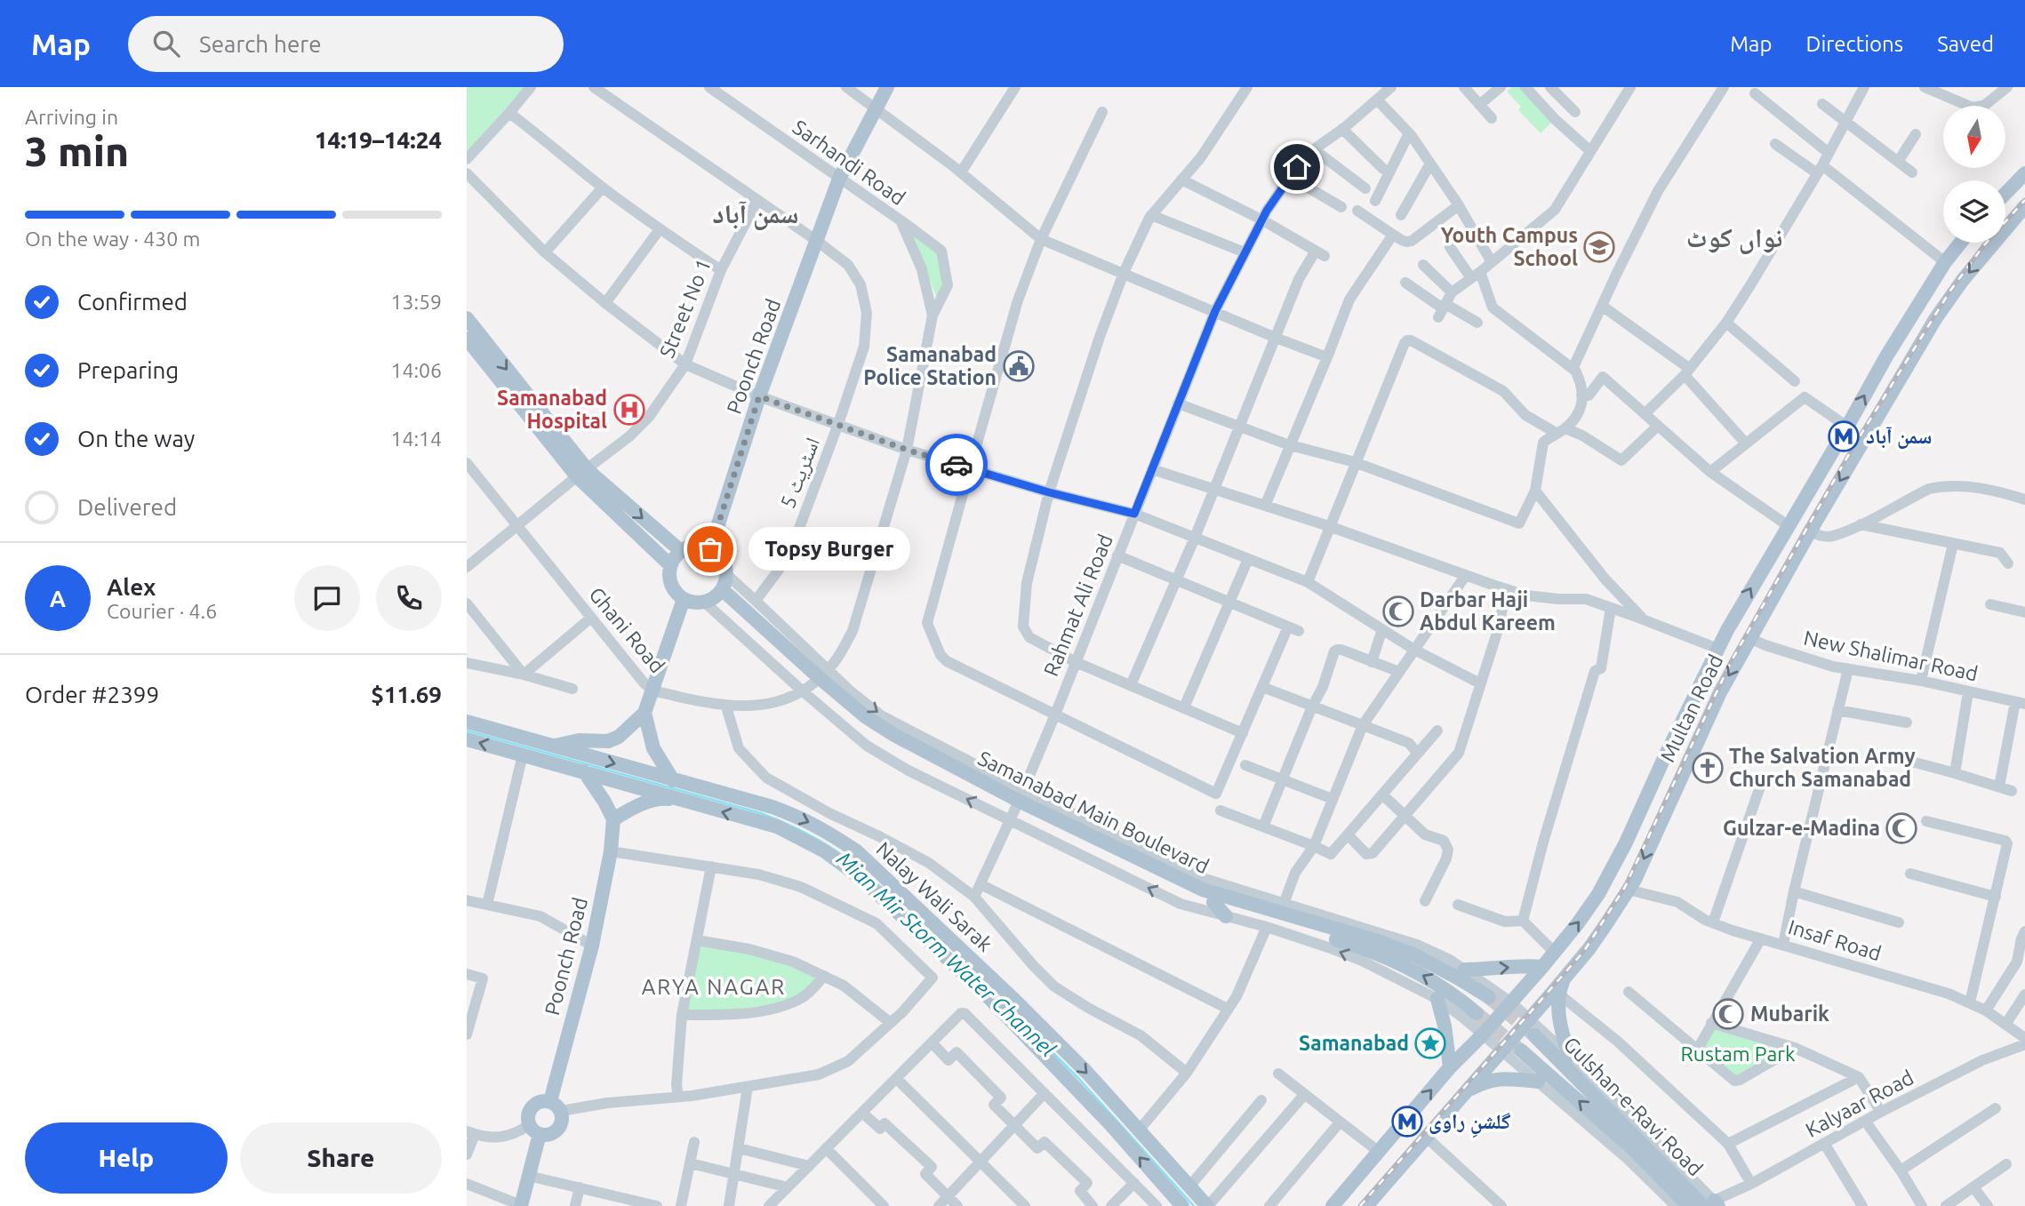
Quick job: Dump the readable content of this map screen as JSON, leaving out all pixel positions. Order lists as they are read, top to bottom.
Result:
{
  "streets": {
    "main road": [
      "Poonch Road",
      "Multan Road",
      "Samanabad Main Boulevard",
      "Nalay Wali Sarak",
      "Gulshan-e-Ravi Road"
    ],
    "street": [
      "Sarhandi Road",
      "Street No 1",
      "اسٹریٹ 5",
      "Rahmat Ali Road",
      "Ghani Road",
      "New Shalimar Road",
      "Insaf Road",
      "Kalyaar Road"
    ]
  },
  "crossings": [
    ["Sarhandi Road", "Poonch Road"],
    ["Sarhandi Road", "Ghani Road"],
    ["Sarhandi Road", "Samanabad Main Boulevard"],
    ["Street No 1", "اسٹریٹ 5"],
    ["Street No 1", "Ghani Road"],
    ["Poonch Road", "اسٹریٹ 5"],
    ["Poonch Road", "Samanabad Main Boulevard"],
    ["Rahmat Ali Road", "Samanabad Main Boulevard"],
    ["Ghani Road", "Samanabad Main Boulevard"],
    ["New Shalimar Road", "Multan Road"],
    ["Multan Road", "Insaf Road"],
    ["Kalyaar Road", "Gulshan-e-Ravi Road"]
  ],
  "districts": ["سمن آباد", "نواں کوٹ", "ARYA NAGAR"],
  "water": ["Mian Mir Storm Water Channel"],
  "parks": ["Rustam Park"],
  "places": {
    "school or university": ["Youth Campus School"],
    "public building": ["Samanabad Police Station"],
    "hospital": ["Samanabad Hospital"],
    "metro station": ["سمن آباد", "گلشنِ راوی"],
    "other": ["Topsy Burger"],
    "mosque": ["Darbar Haji Abdul Kareem", "Gulzar-e-Madina", "Mubarik"],
    "church": ["The Salvation Army Church Samanabad"],
    "place": ["Samanabad"]
  },
  "north": "bottom",
  "page": {
    "header": "Map",
    "search": "Search here",
    "nav": ["Map", "Directions", "Saved"],
    "heading": ["3 min", "Arriving in", "14:19–14:24"],
    "panel": [
      "Alex",
      "Courier · 4.6",
      "Order #2399",
      "$11.69"
    ],
    "bar": "On the way · 430 m",
    "list": [
      ["Confirmed", "13:59"],
      ["Preparing", "14:06"],
      ["On the way", "14:14"],
      "Delivered"
    ],
    "bubble": "Topsy Burger",
    "round": "A",
    "buttons": ["Help", "Share"]
  }
}
